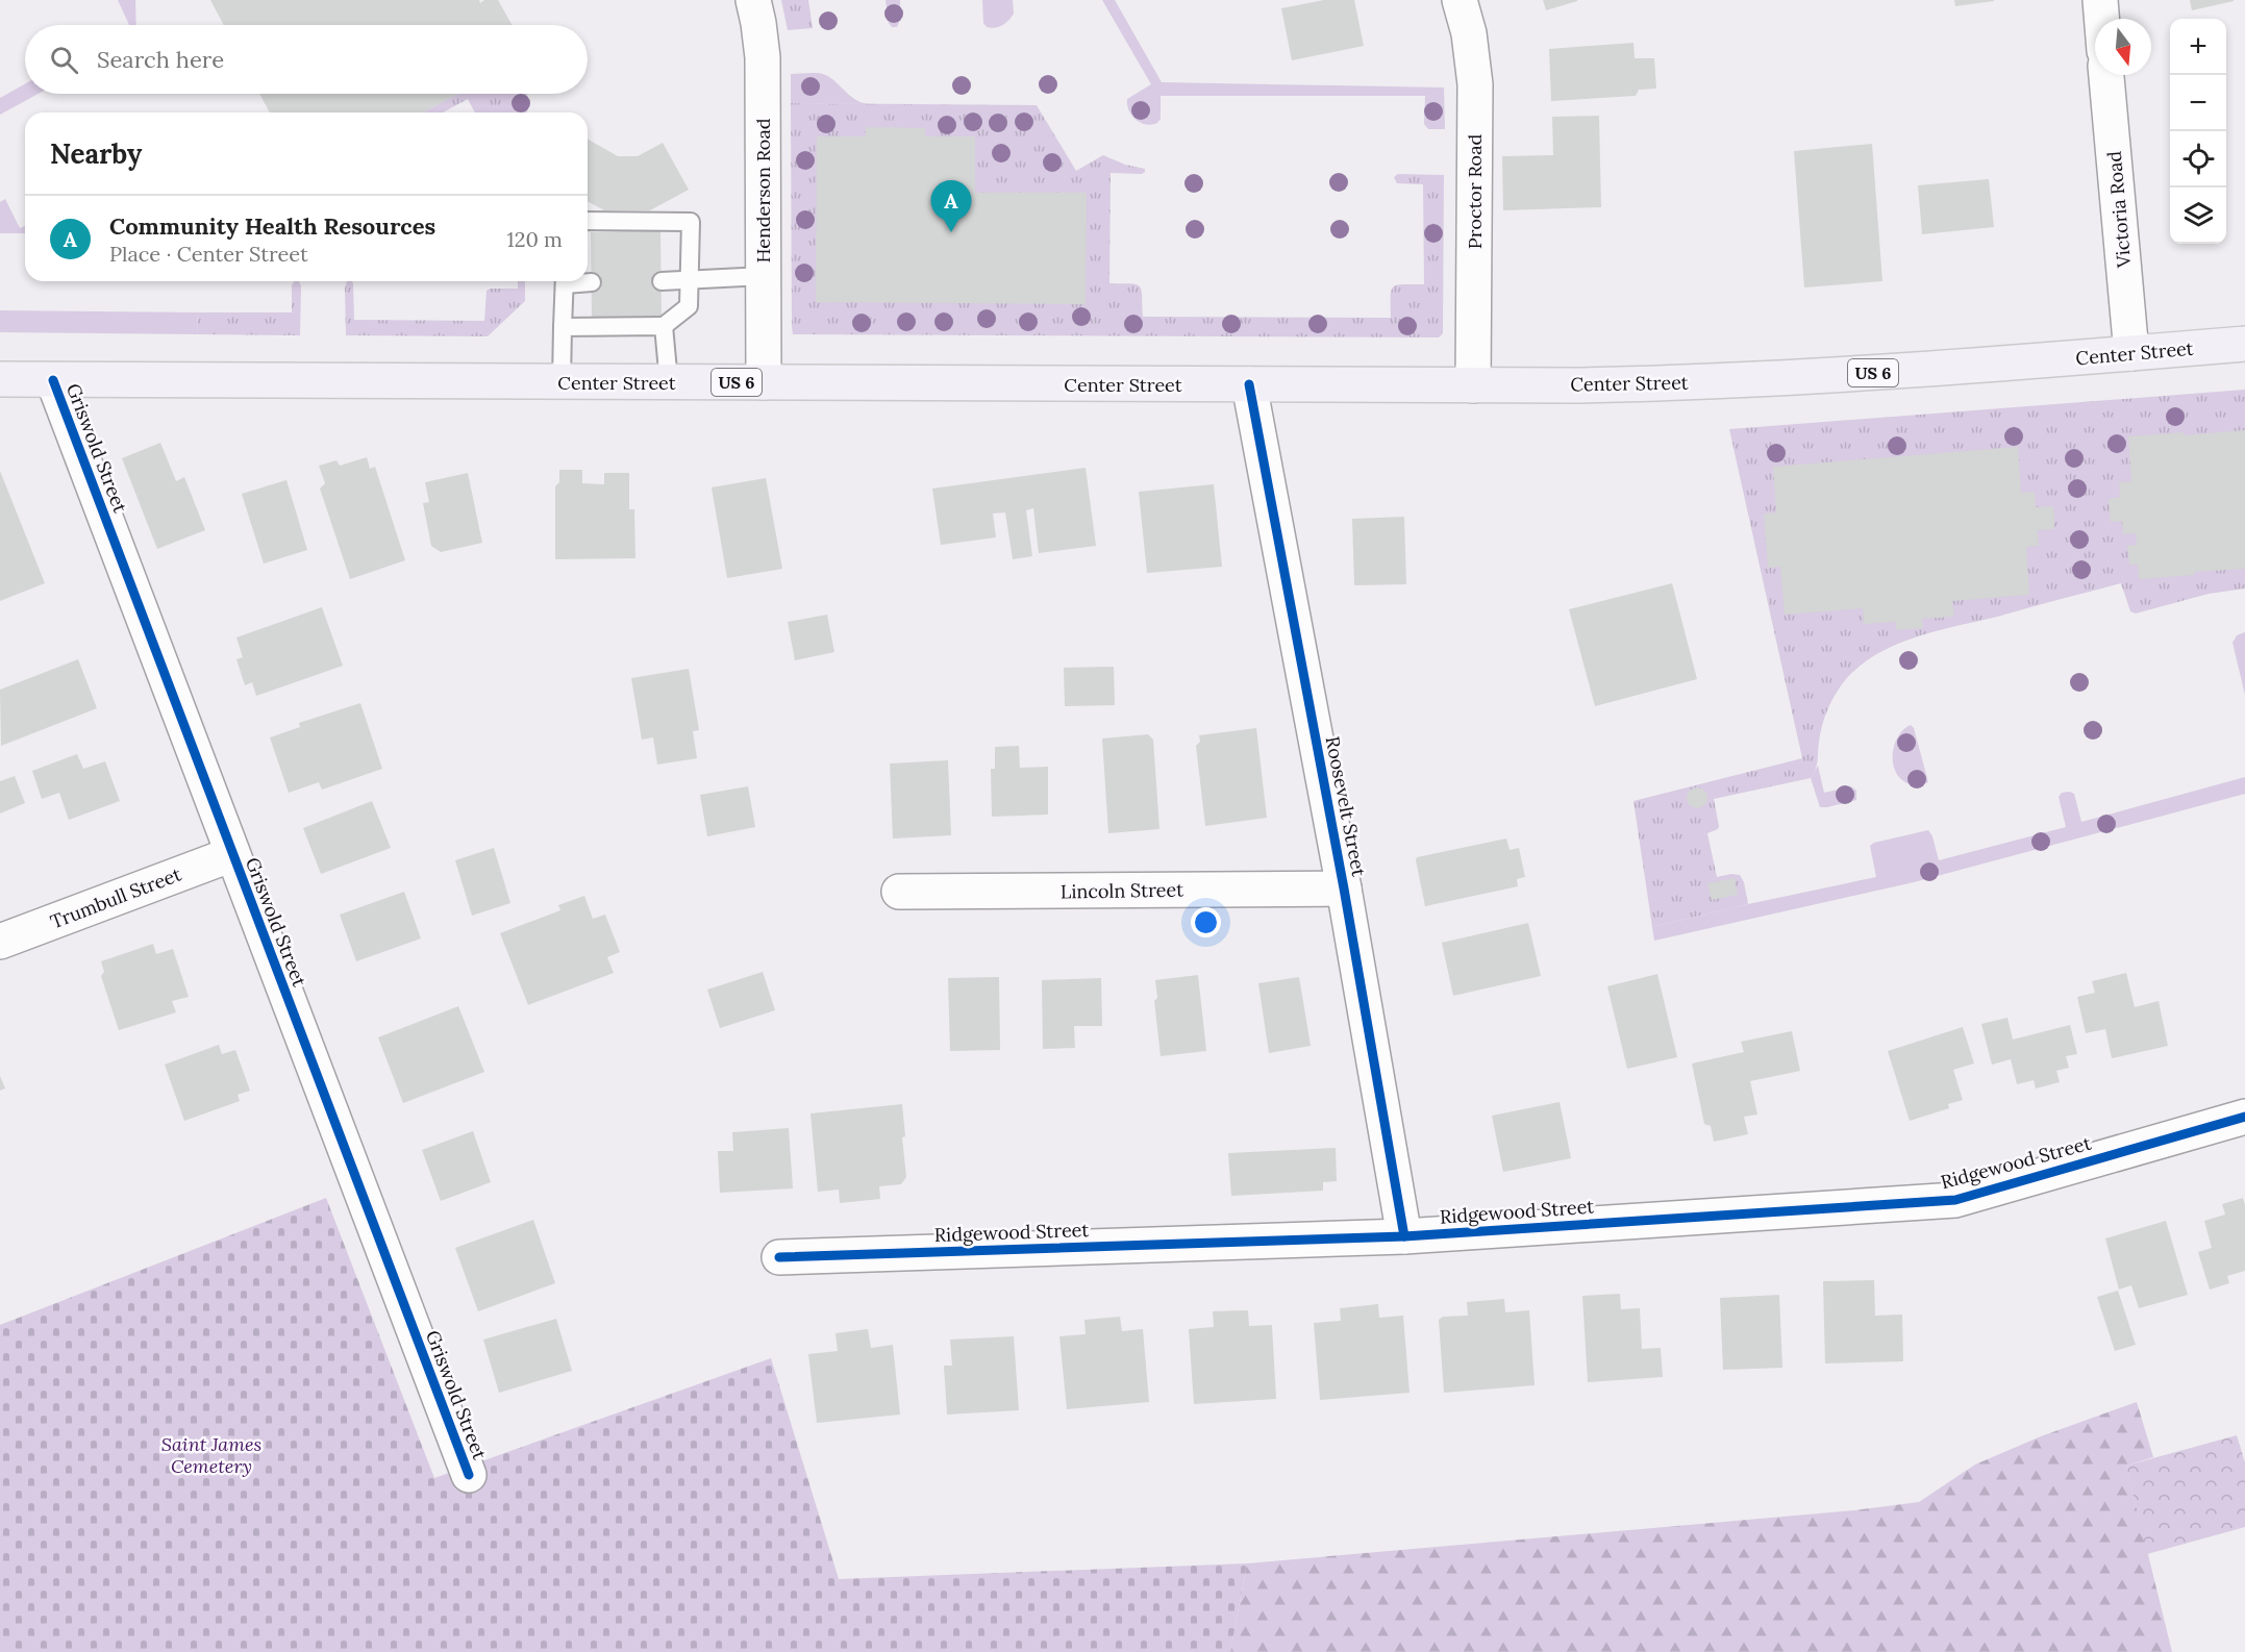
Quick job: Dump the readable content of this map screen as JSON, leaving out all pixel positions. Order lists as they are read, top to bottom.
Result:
{
  "streets": {
    "main road": ["Center Street", "US 6"],
    "street": [
      "Henderson Road",
      "Proctor Road",
      "Victoria Road",
      "Griswold Street",
      "Roosevelt Street",
      "Lincoln Street",
      "Trumbull Street",
      "Ridgewood Street"
    ]
  },
  "crossings": [
    ["Henderson Road", "Center Street"],
    ["Proctor Road", "Center Street"],
    ["Victoria Road", "Center Street"],
    ["Center Street", "Griswold Street"],
    ["Center Street", "Roosevelt Street"],
    ["Griswold Street", "Trumbull Street"],
    ["Roosevelt Street", "Lincoln Street"],
    ["Roosevelt Street", "Ridgewood Street"]
  ],
  "parks": ["Saint James Cemetery"],
  "north": "bottom",
  "page": {
    "map_buttons": ["+", "−"],
    "search": "Search here",
    "heading": "Nearby",
    "pins": "A",
    "list": [
      {
        "mark": "A",
        "name": "Community Health Resources",
        "note": "Place · Center Street",
        "value": "120 m"
      }
    ]
  }
}
